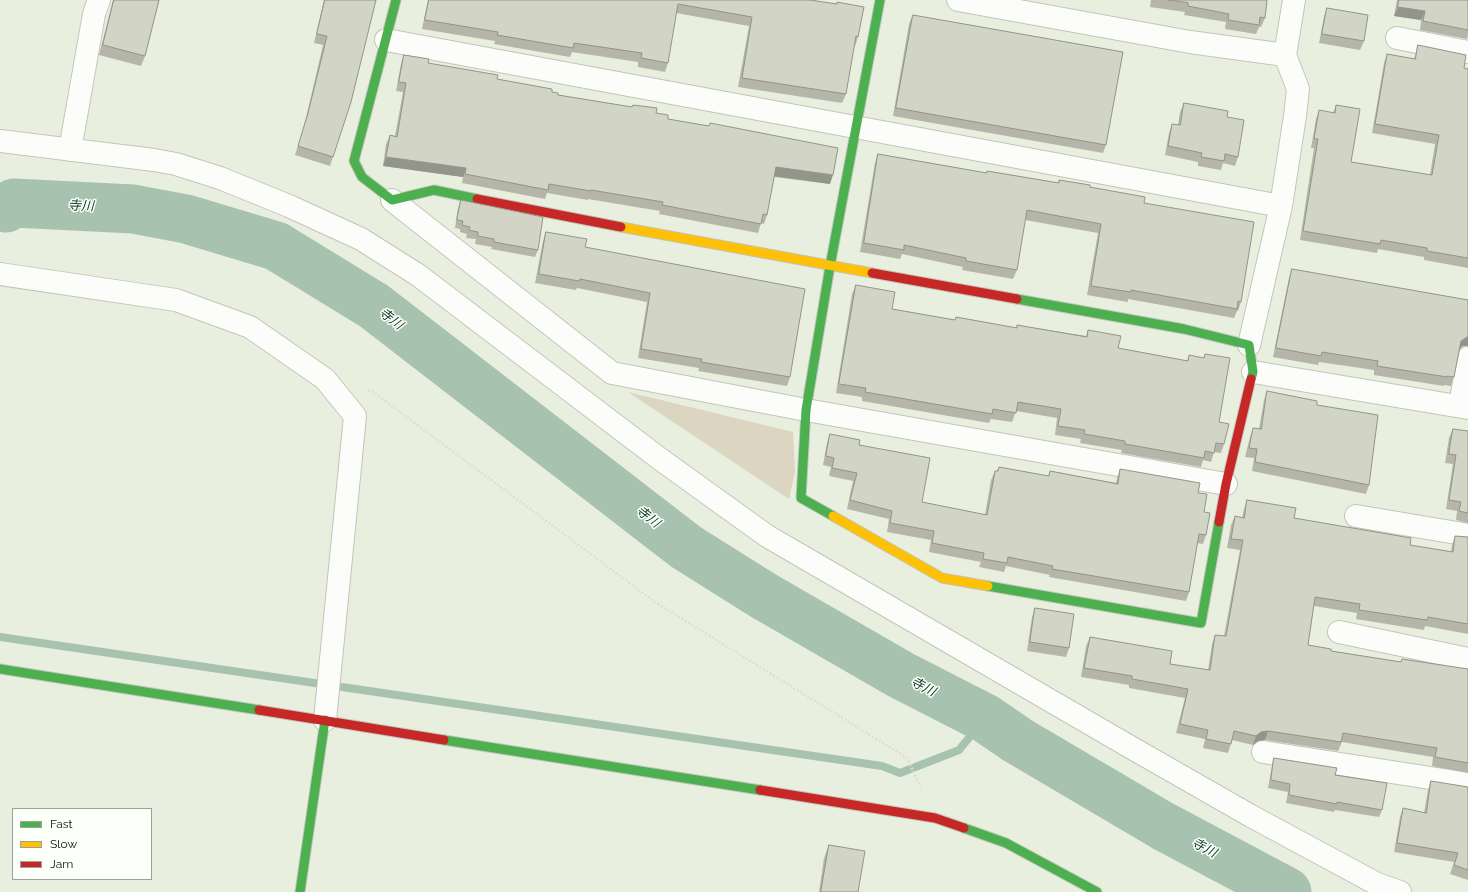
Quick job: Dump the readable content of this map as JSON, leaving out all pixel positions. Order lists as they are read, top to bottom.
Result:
{
  "water": ["寺川"],
  "legend": ["Fast", "Slow", "Jam"]
}
